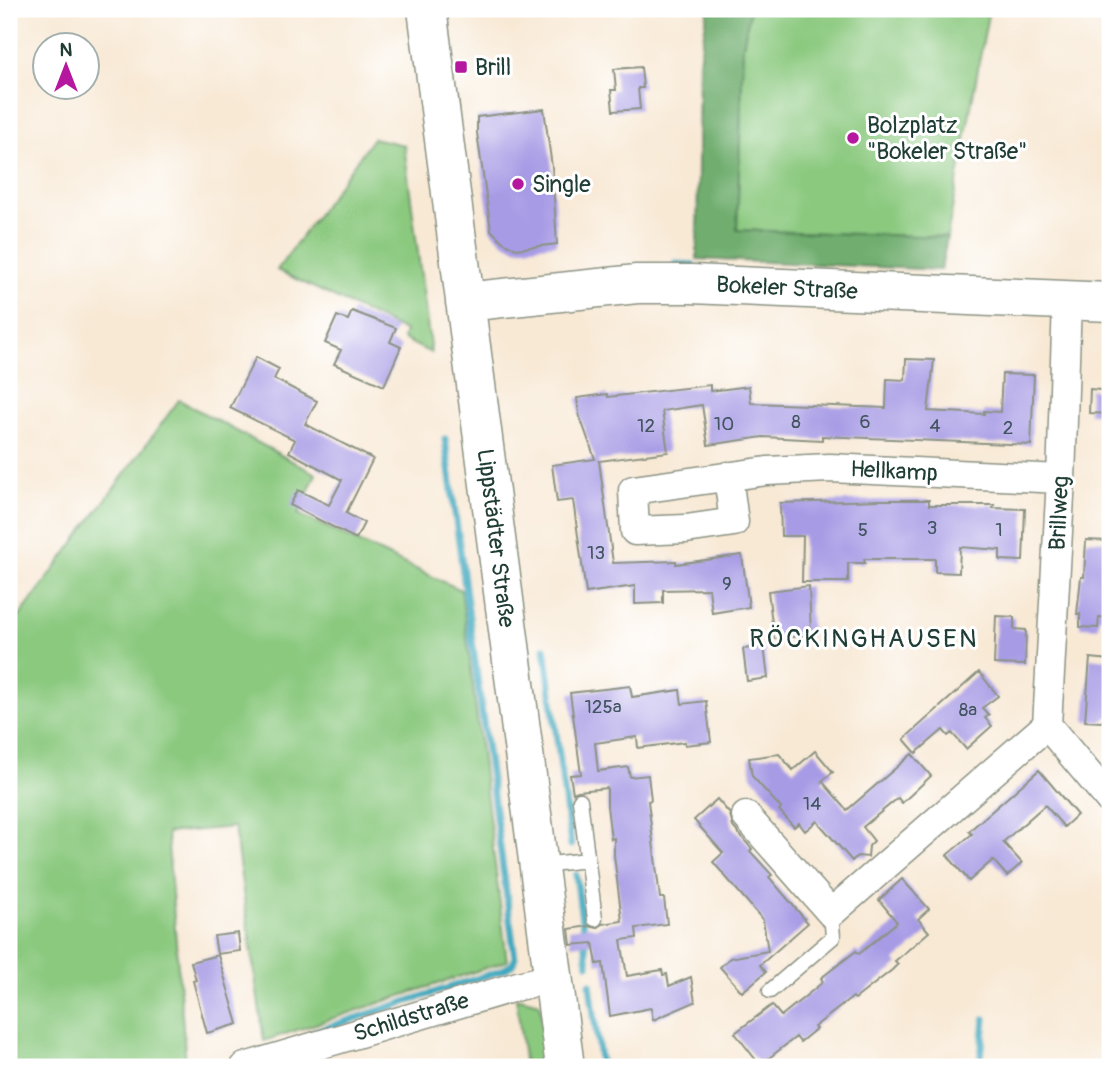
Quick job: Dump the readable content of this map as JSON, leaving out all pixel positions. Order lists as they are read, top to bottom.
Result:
{
  "streets": {
    "street": [
      "Bokeler Straße",
      "Hellkamp",
      "Brillweg",
      "Lippstädter Straße",
      "Schildstraße"
    ]
  },
  "crossings": [
    ["Bokeler Straße", "Brillweg"],
    ["Bokeler Straße", "Lippstädter Straße"],
    ["Hellkamp", "Brillweg"],
    ["Lippstädter Straße", "Schildstraße"]
  ],
  "districts": ["RÖCKINGHAUSEN"],
  "places": {
    "transit": ["Brill"],
    "other": ["Bolzplatz \"Bokeler Straße\"", "Single"]
  },
  "house_numbers": [
    "8",
    "6",
    "10",
    "12",
    "4",
    "2",
    "3",
    "5",
    "1",
    "13",
    "9",
    "125a",
    "8a",
    "14"
  ],
  "north": "top"
}
